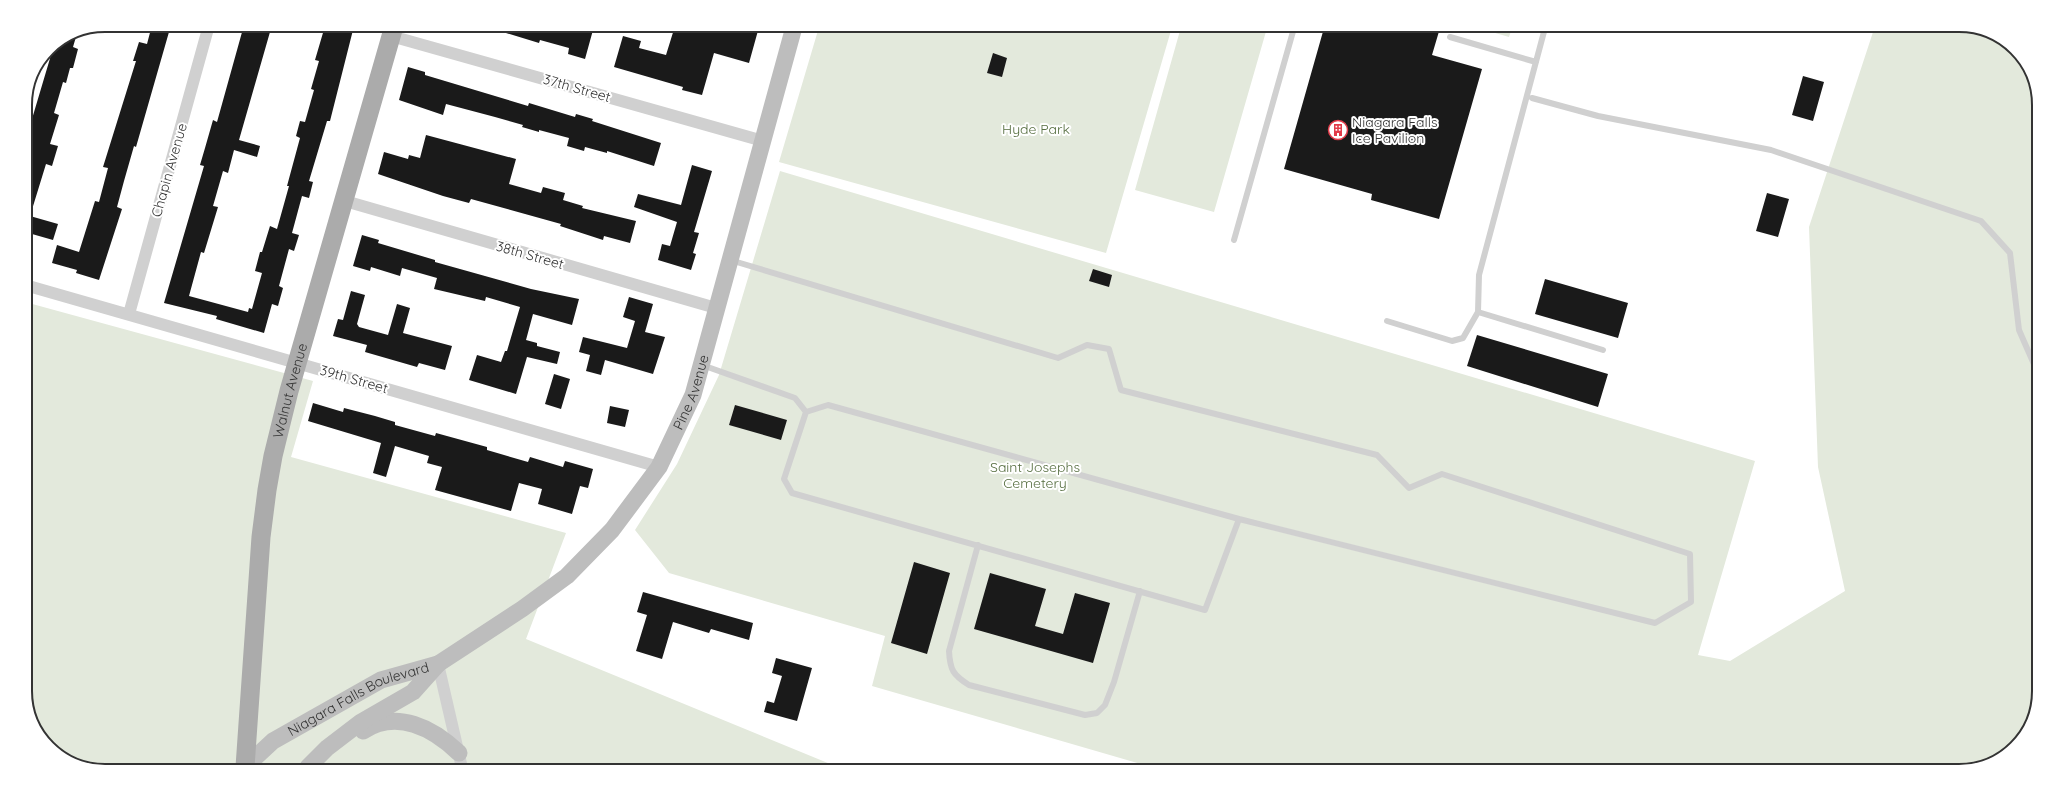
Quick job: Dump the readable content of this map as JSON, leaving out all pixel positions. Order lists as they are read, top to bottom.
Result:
{
  "streets": {
    "main road": ["Walnut Avenue", "Pine Avenue", "Niagara Falls Boulevard"],
    "street": [
      "37th Street",
      "Chapin Avenue",
      "38th Street",
      "39th Street"
    ]
  },
  "crossings": [
    ["37th Street", "Pine Avenue"],
    ["Chapin Avenue", "39th Street"],
    ["38th Street", "Walnut Avenue"],
    ["38th Street", "Pine Avenue"],
    ["39th Street", "Walnut Avenue"],
    ["39th Street", "Pine Avenue"],
    ["Pine Avenue", "Niagara Falls Boulevard"]
  ],
  "parks": ["Hyde Park", "Saint Josephs Cemetery"],
  "places": {
    "building": ["Niagara Falls Ice Pavilion"]
  }
}
